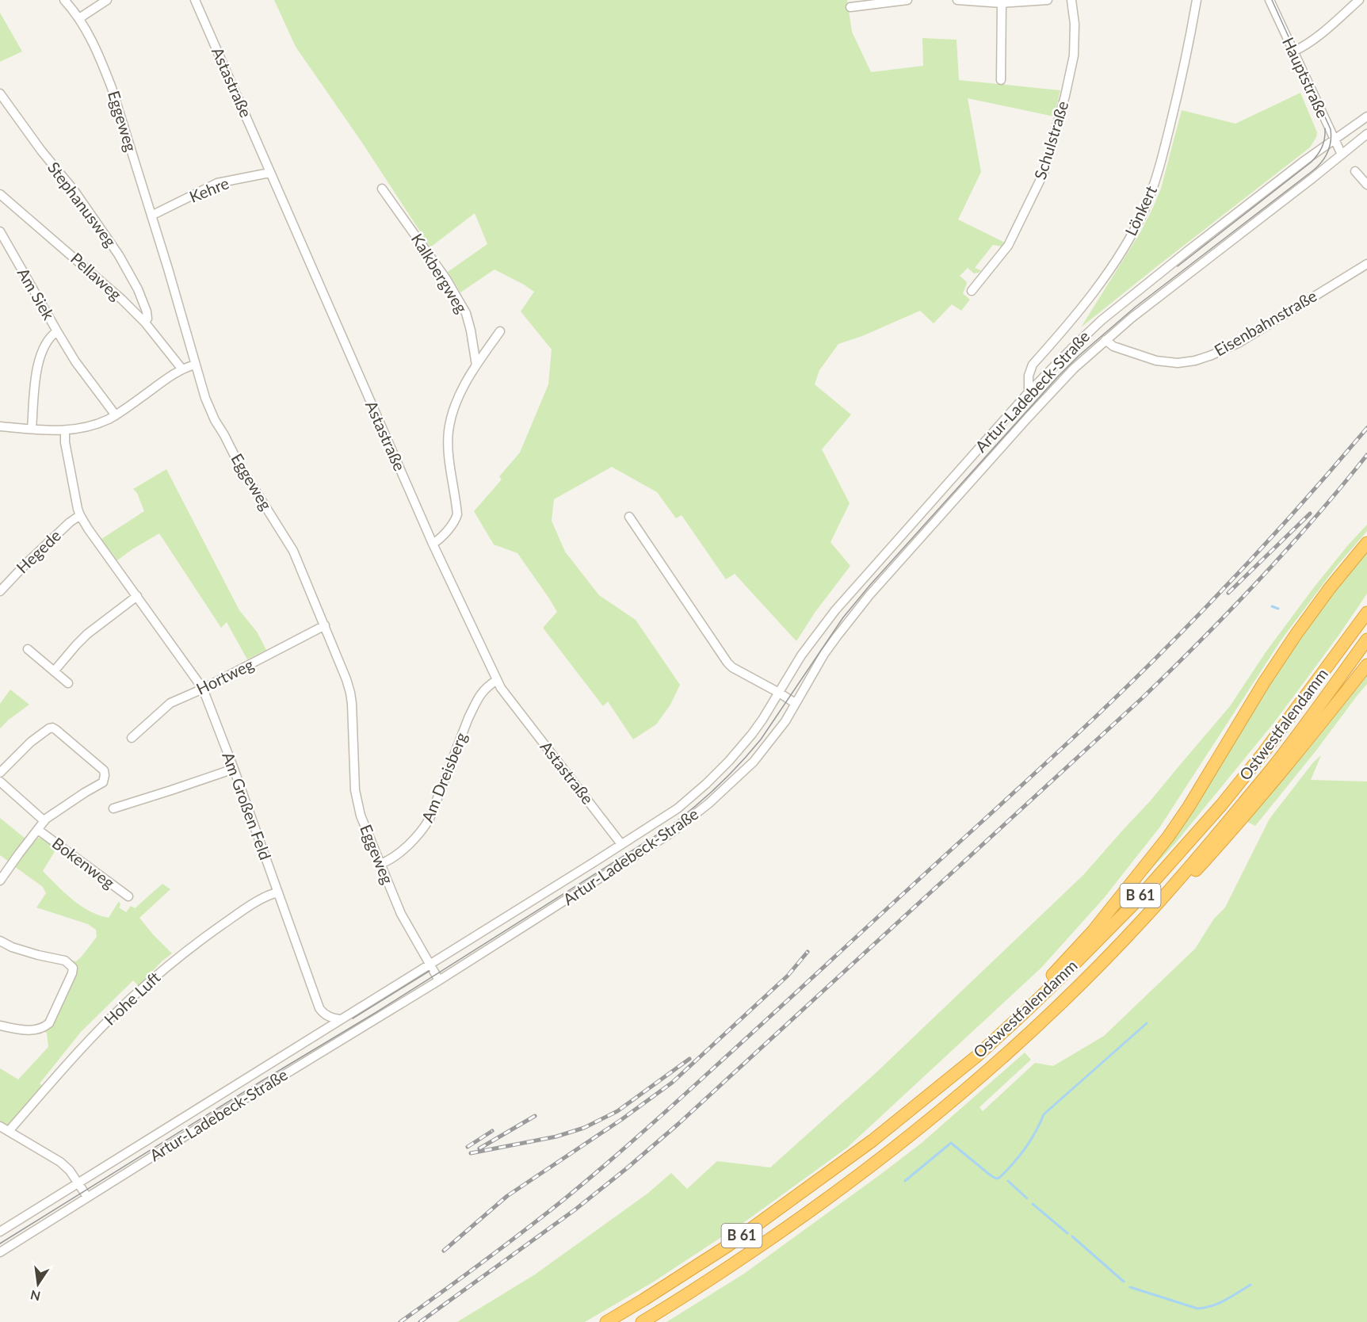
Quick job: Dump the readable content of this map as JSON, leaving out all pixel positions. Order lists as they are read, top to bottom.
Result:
{
  "streets": {
    "highway": ["Ostwestfalendamm", "B 61"],
    "street": [
      "Hauptstraße",
      "Astastraße",
      "Eggeweg",
      "Schulstraße",
      "Kehre",
      "Stephanusweg",
      "Lönkert",
      "Kalkbergweg",
      "Pellaweg",
      "Am Siek",
      "Eisenbahnstraße",
      "Artur-Ladebeck-Straße",
      "Hegede",
      "Hortweg",
      "Am Dreisberg",
      "Am Großen Feld",
      "Bokenweg",
      "Hohe Luft"
    ]
  },
  "crossings": [
    ["Hauptstraße", "Artur-Ladebeck-Straße"],
    ["Astastraße", "Kehre"],
    ["Astastraße", "Artur-Ladebeck-Straße"],
    ["Astastraße", "Am Dreisberg"],
    ["Eggeweg", "Kehre"],
    ["Eggeweg", "Artur-Ladebeck-Straße"],
    ["Eggeweg", "Hortweg"],
    ["Eggeweg", "Am Dreisberg"],
    ["Stephanusweg", "Pellaweg"],
    ["Lönkert", "Artur-Ladebeck-Straße"],
    ["Eisenbahnstraße", "Artur-Ladebeck-Straße"],
    ["Artur-Ladebeck-Straße", "Am Großen Feld"],
    ["Hegede", "Am Großen Feld"],
    ["Hortweg", "Am Großen Feld"],
    ["Ostwestfalendamm", "B 61"],
    ["Am Großen Feld", "Hohe Luft"]
  ],
  "north": "bottom"
}
